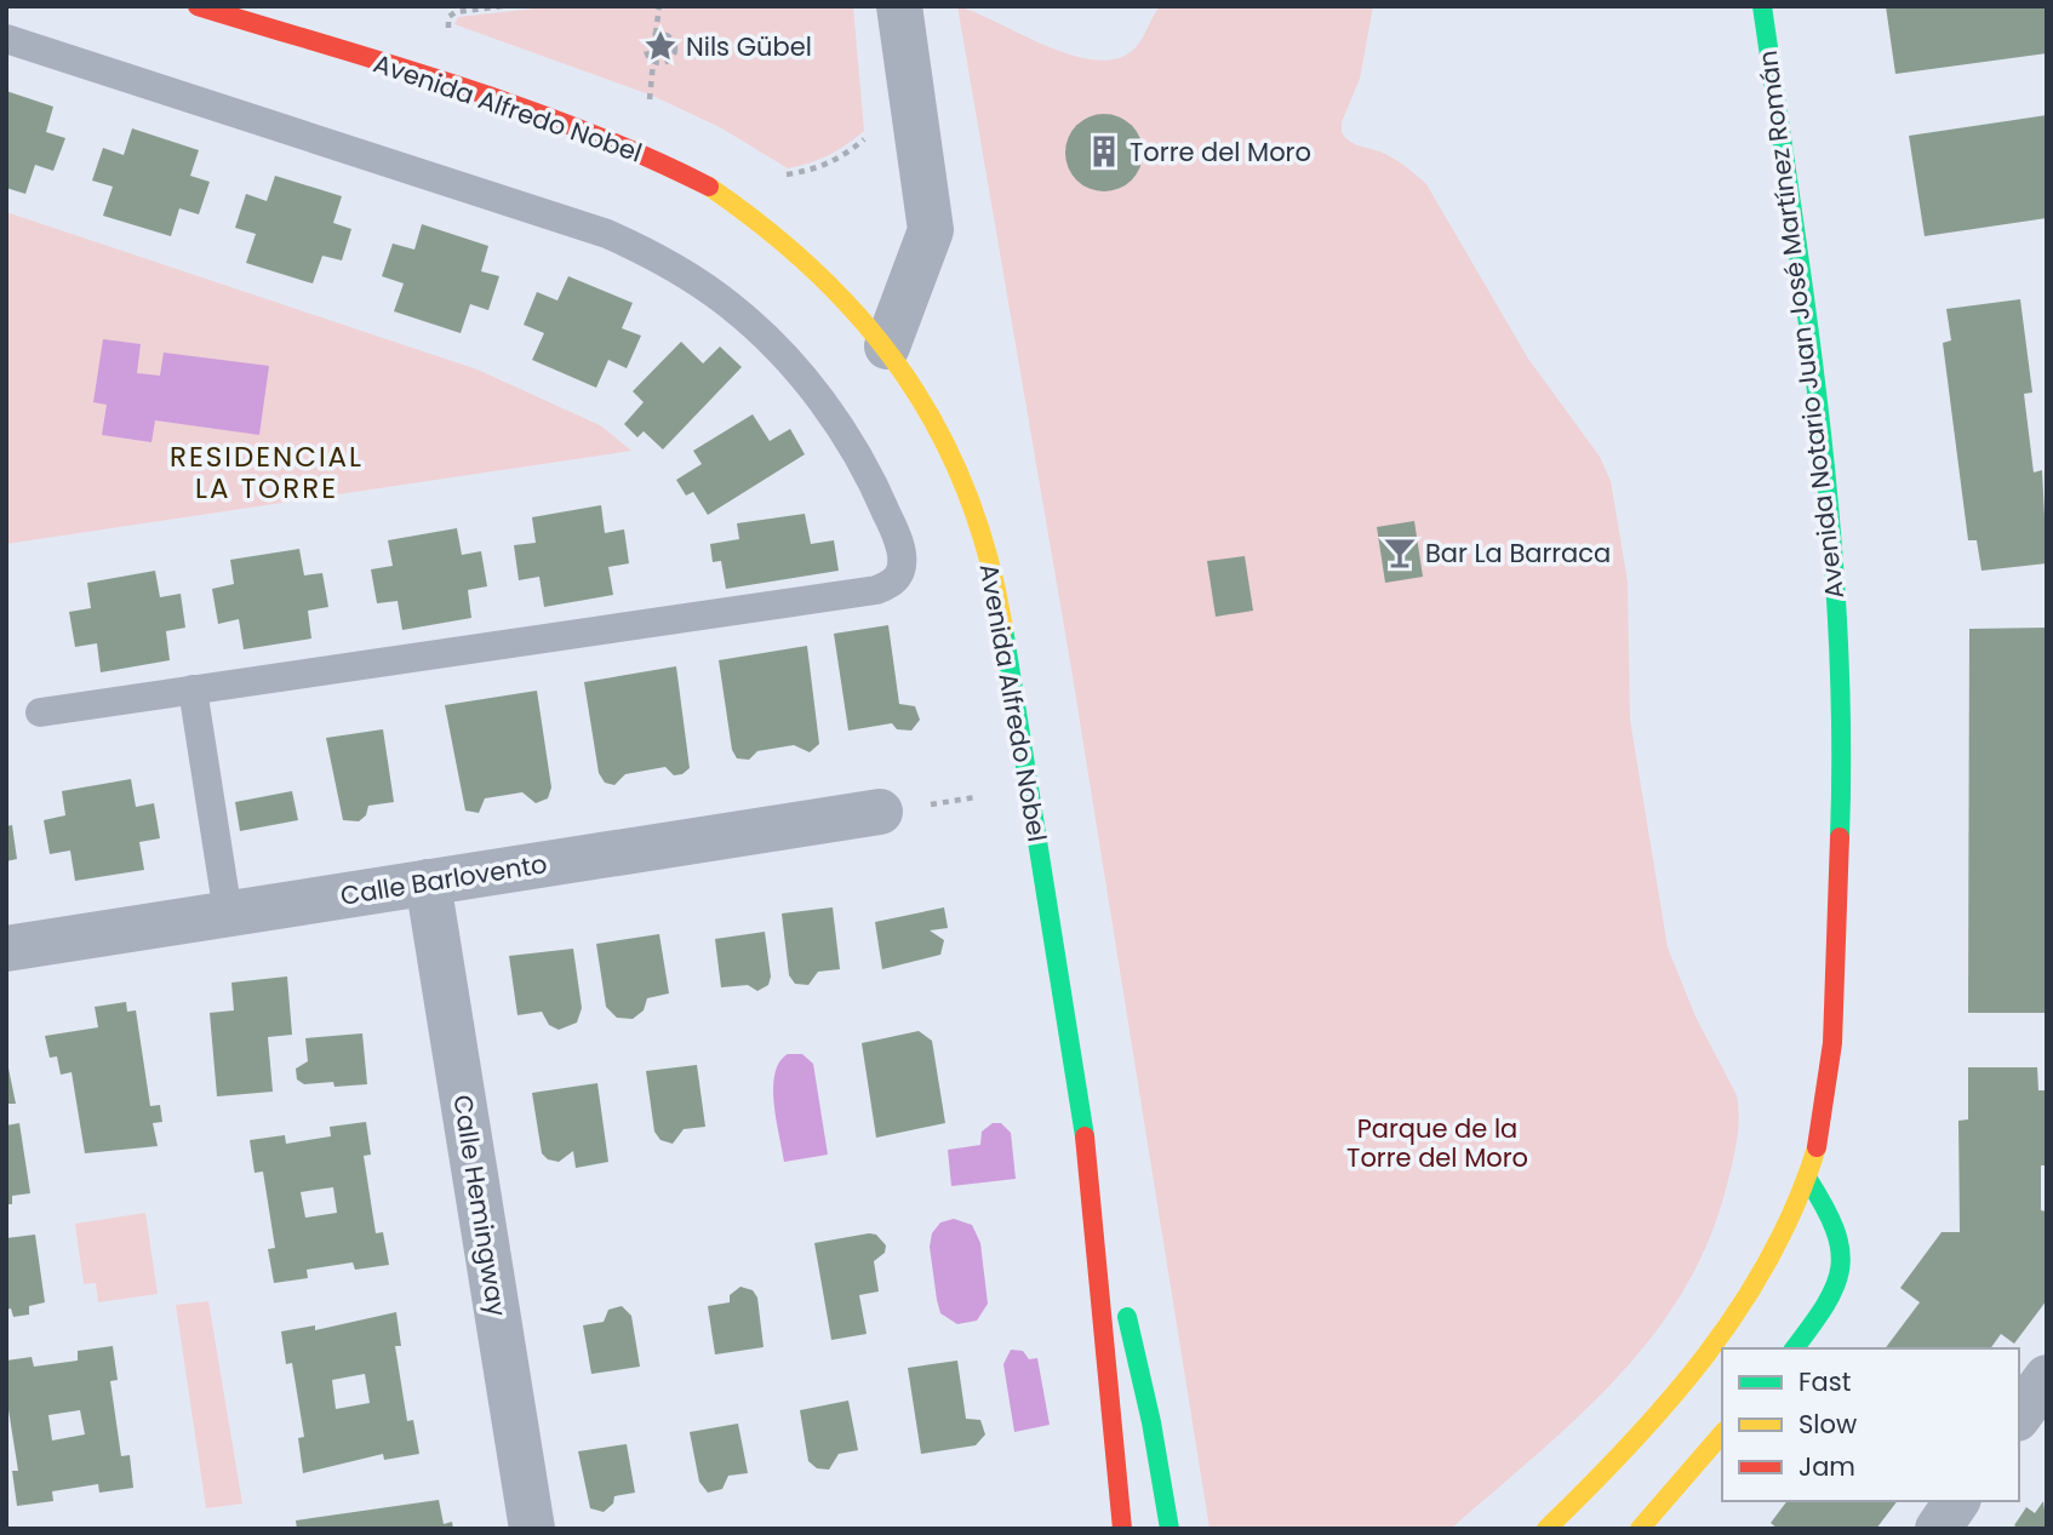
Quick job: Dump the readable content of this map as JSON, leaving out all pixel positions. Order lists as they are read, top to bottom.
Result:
{
  "streets": {
    "street": [
      "Avenida Alfredo Nobel",
      "Avenida Notario Juan José Martínez Román",
      "Calle Barlovento",
      "Calle Hemingway"
    ]
  },
  "crossings": [
    ["Calle Barlovento", "Calle Hemingway"]
  ],
  "districts": ["RESIDENCIAL LA TORRE"],
  "parks": ["Parque de la Torre del Moro"],
  "places": {
    "place": ["Nils Gübel"],
    "building": ["Torre del Moro"],
    "bar": ["Bar La Barraca"]
  },
  "legend": ["Fast", "Slow", "Jam"]
}
